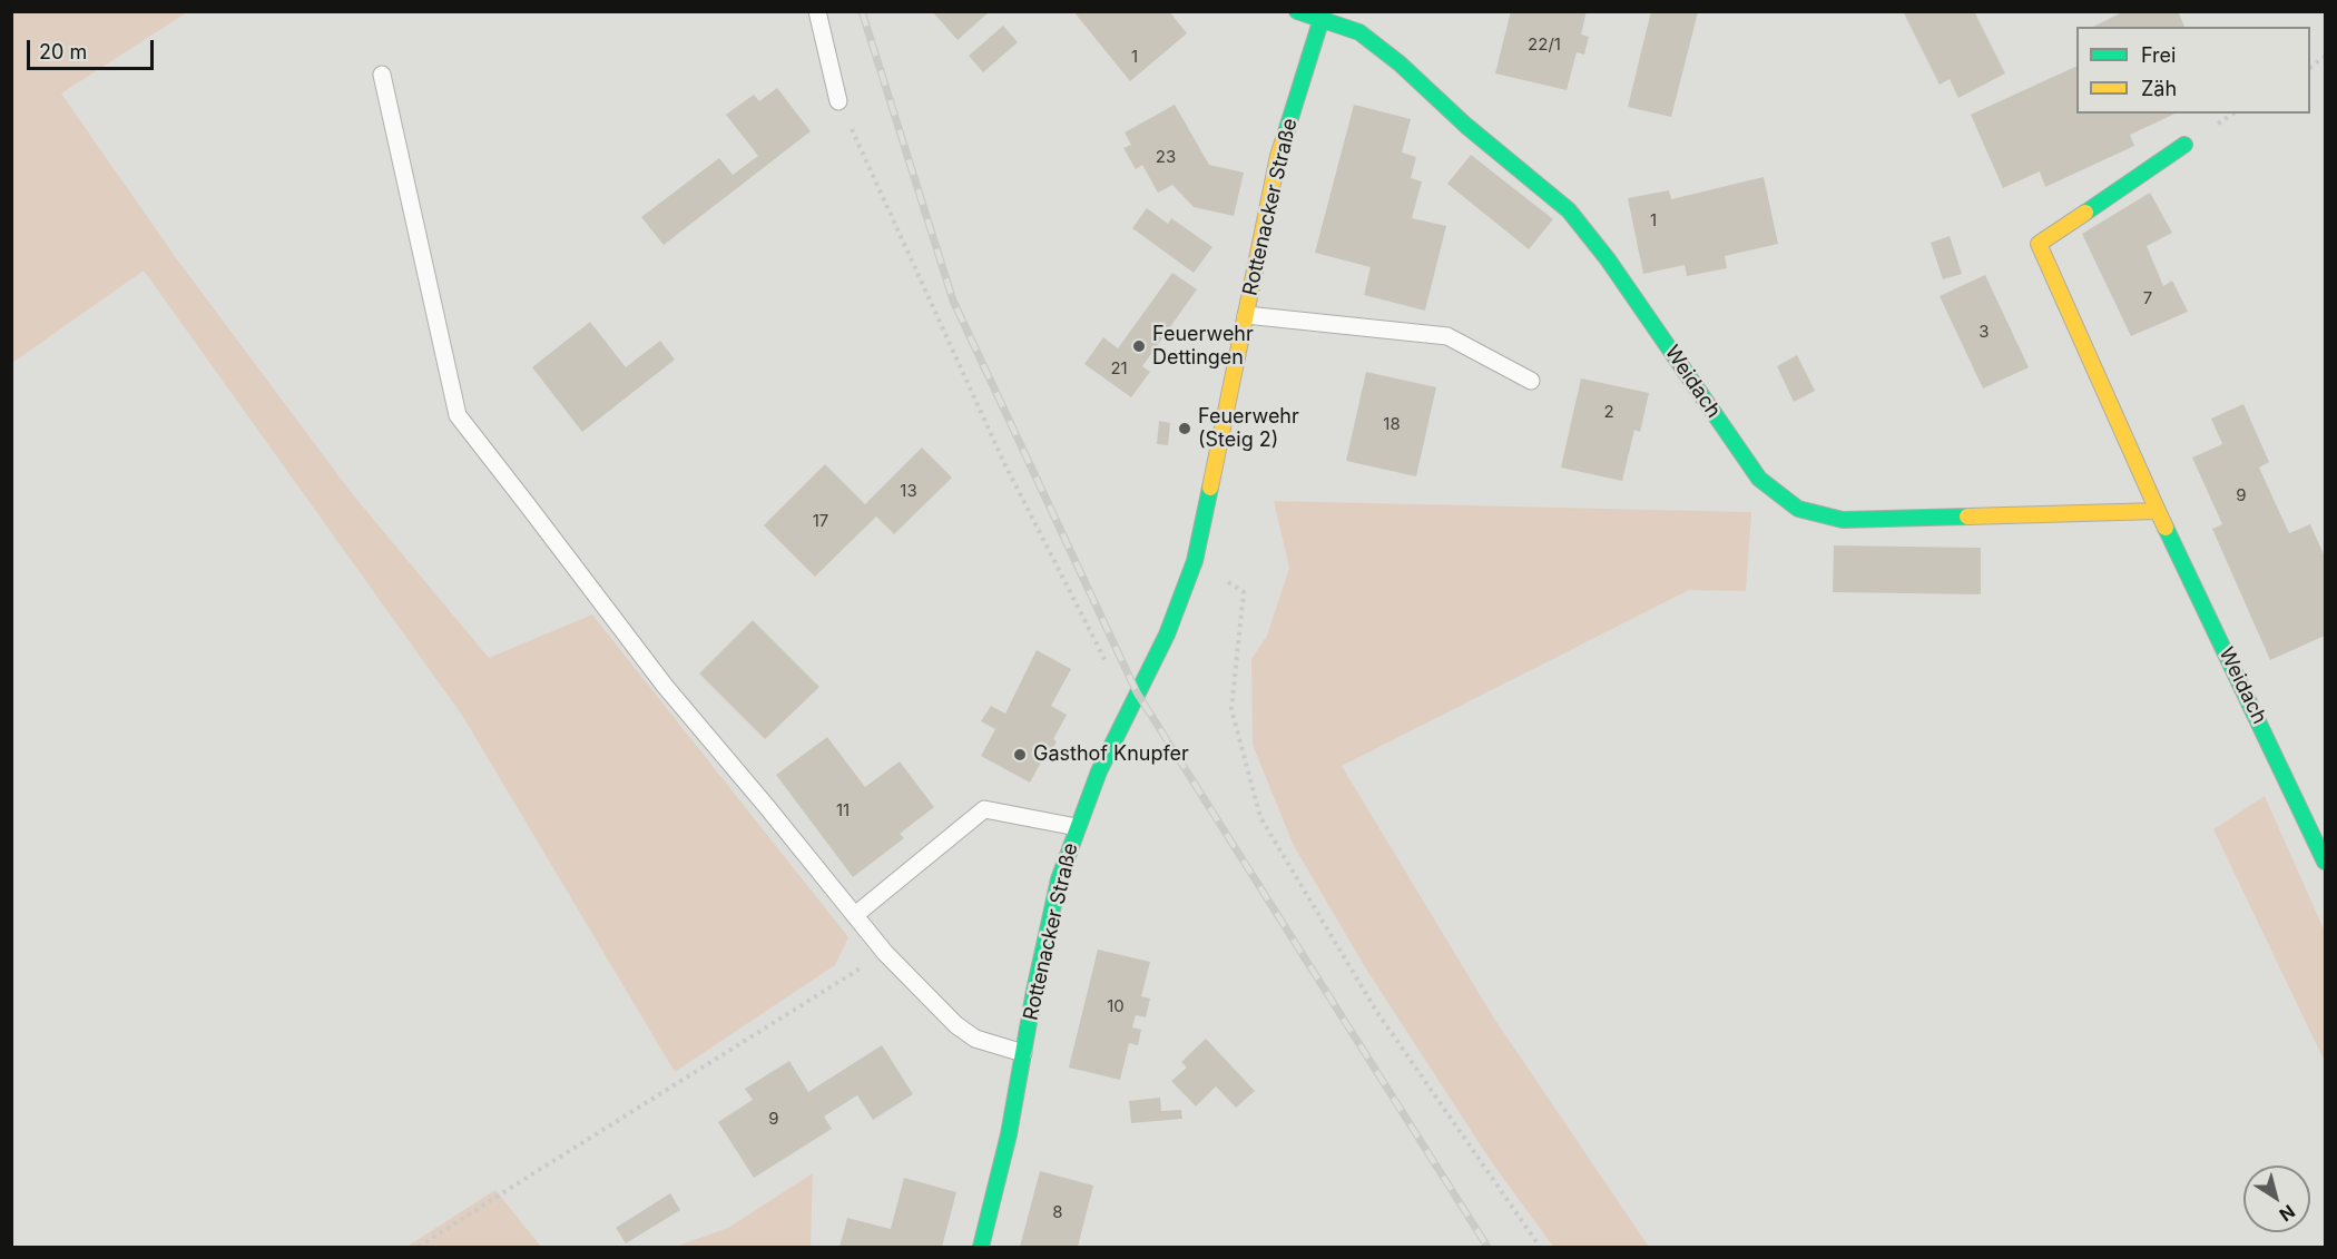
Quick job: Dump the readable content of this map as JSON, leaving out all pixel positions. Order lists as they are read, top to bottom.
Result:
{
  "streets": {
    "street": ["Rottenacker Straße", "Weidach"]
  },
  "crossings": [
    ["Rottenacker Straße", "Weidach"]
  ],
  "places": ["Feuerwehr Dettingen", "Feuerwehr (Steig 2)", "Gasthof Knupfer"],
  "house_numbers": [
    "22/1",
    "1",
    "23",
    "1",
    "7",
    "3",
    "21",
    "2",
    "18",
    "13",
    "9",
    "17",
    "11",
    "10",
    "9",
    "8"
  ],
  "legend": ["Frei", "Zäh"],
  "scale_bar": "20 m",
  "north": "bottom right"
}
